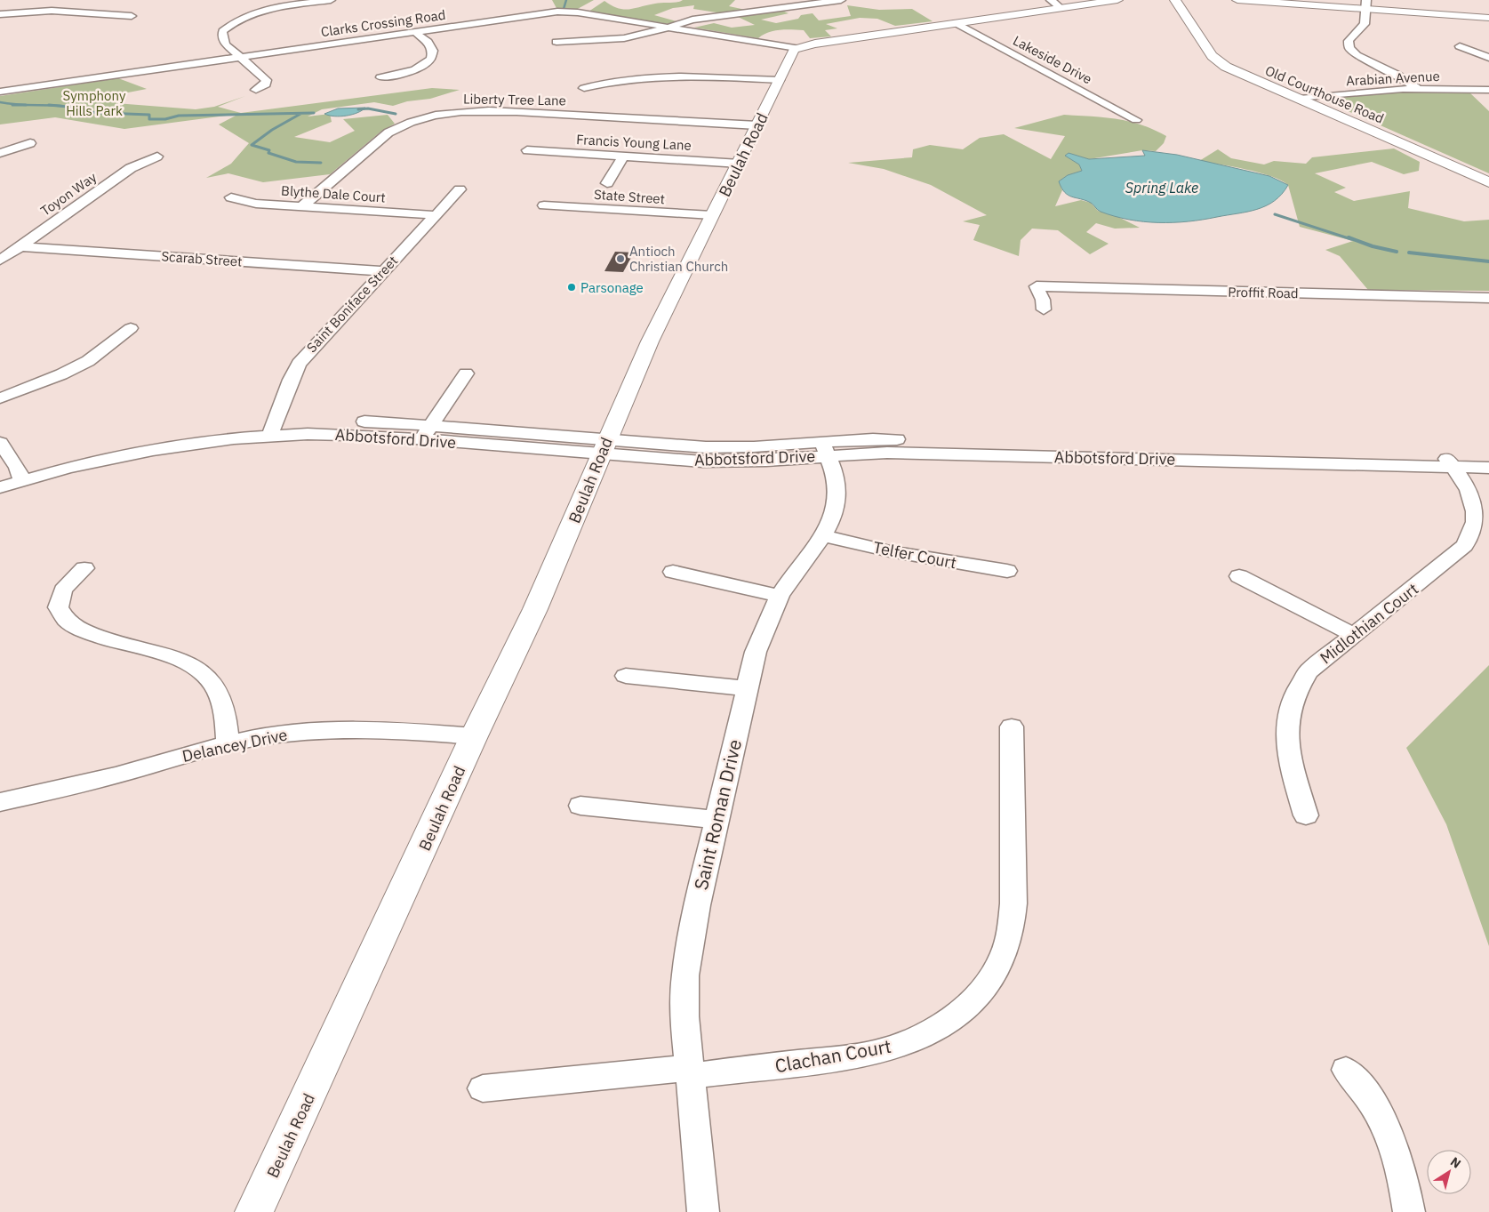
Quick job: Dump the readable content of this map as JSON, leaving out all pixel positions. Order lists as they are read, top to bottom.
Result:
{
  "streets": {
    "main road": ["Old Courthouse Road", "Beulah Road"],
    "street": [
      "Clarks Crossing Road",
      "Lakeside Drive",
      "Arabian Avenue",
      "Liberty Tree Lane",
      "Francis Young Lane",
      "Toyon Way",
      "Blythe Dale Court",
      "State Street",
      "Scarab Street",
      "Proffit Road",
      "Saint Boniface Street",
      "Abbotsford Drive",
      "Telfer Court",
      "Midlothian Court",
      "Delancey Drive",
      "Saint Roman Drive",
      "Clachan Court"
    ]
  },
  "crossings": [
    ["Clarks Crossing Road", "Beulah Road"],
    ["Arabian Avenue", "Old Courthouse Road"],
    ["Liberty Tree Lane", "Beulah Road"],
    ["Liberty Tree Lane", "Blythe Dale Court"],
    ["Francis Young Lane", "Beulah Road"],
    ["Beulah Road", "State Street"],
    ["Beulah Road", "Abbotsford Drive"],
    ["Beulah Road", "Delancey Drive"],
    ["Toyon Way", "Scarab Street"],
    ["Blythe Dale Court", "Saint Boniface Street"],
    ["Scarab Street", "Saint Boniface Street"],
    ["Saint Boniface Street", "Abbotsford Drive"],
    ["Abbotsford Drive", "Midlothian Court"],
    ["Abbotsford Drive", "Saint Roman Drive"],
    ["Telfer Court", "Saint Roman Drive"],
    ["Saint Roman Drive", "Clachan Court"]
  ],
  "water": ["Spring Lake"],
  "parks": ["Symphony Hills Park"],
  "places": ["Antioch Christian Church", "Parsonage"],
  "north": "top right"
}
